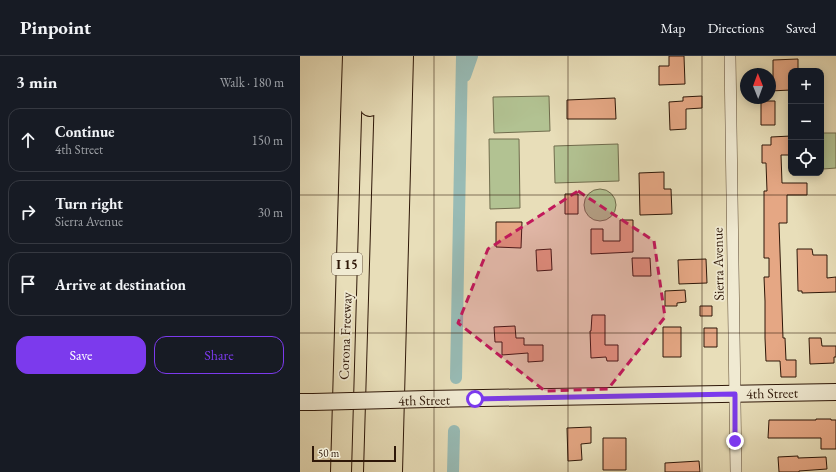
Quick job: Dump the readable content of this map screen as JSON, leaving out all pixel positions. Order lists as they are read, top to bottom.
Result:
{
  "streets": {
    "highway": ["I 15", "Corona Freeway"],
    "street": ["Sierra Avenue", "4th Street"]
  },
  "crossings": [
    ["Sierra Avenue", "4th Street"]
  ],
  "scale_bar": "50 m",
  "north": "top",
  "page": {
    "header": "Pinpoint",
    "nav": ["Map", "Directions", "Saved"],
    "heading": ["3 min", "Walk · 180 m"],
    "map_buttons": ["+", "−"],
    "list": [
      ["Continue", "4th Street", "150 m"],
      ["Turn right", "Sierra Avenue", "30 m"],
      "Arrive at destination"
    ],
    "buttons": ["Save", "Share"],
    "scale": "50 m"
  }
}
